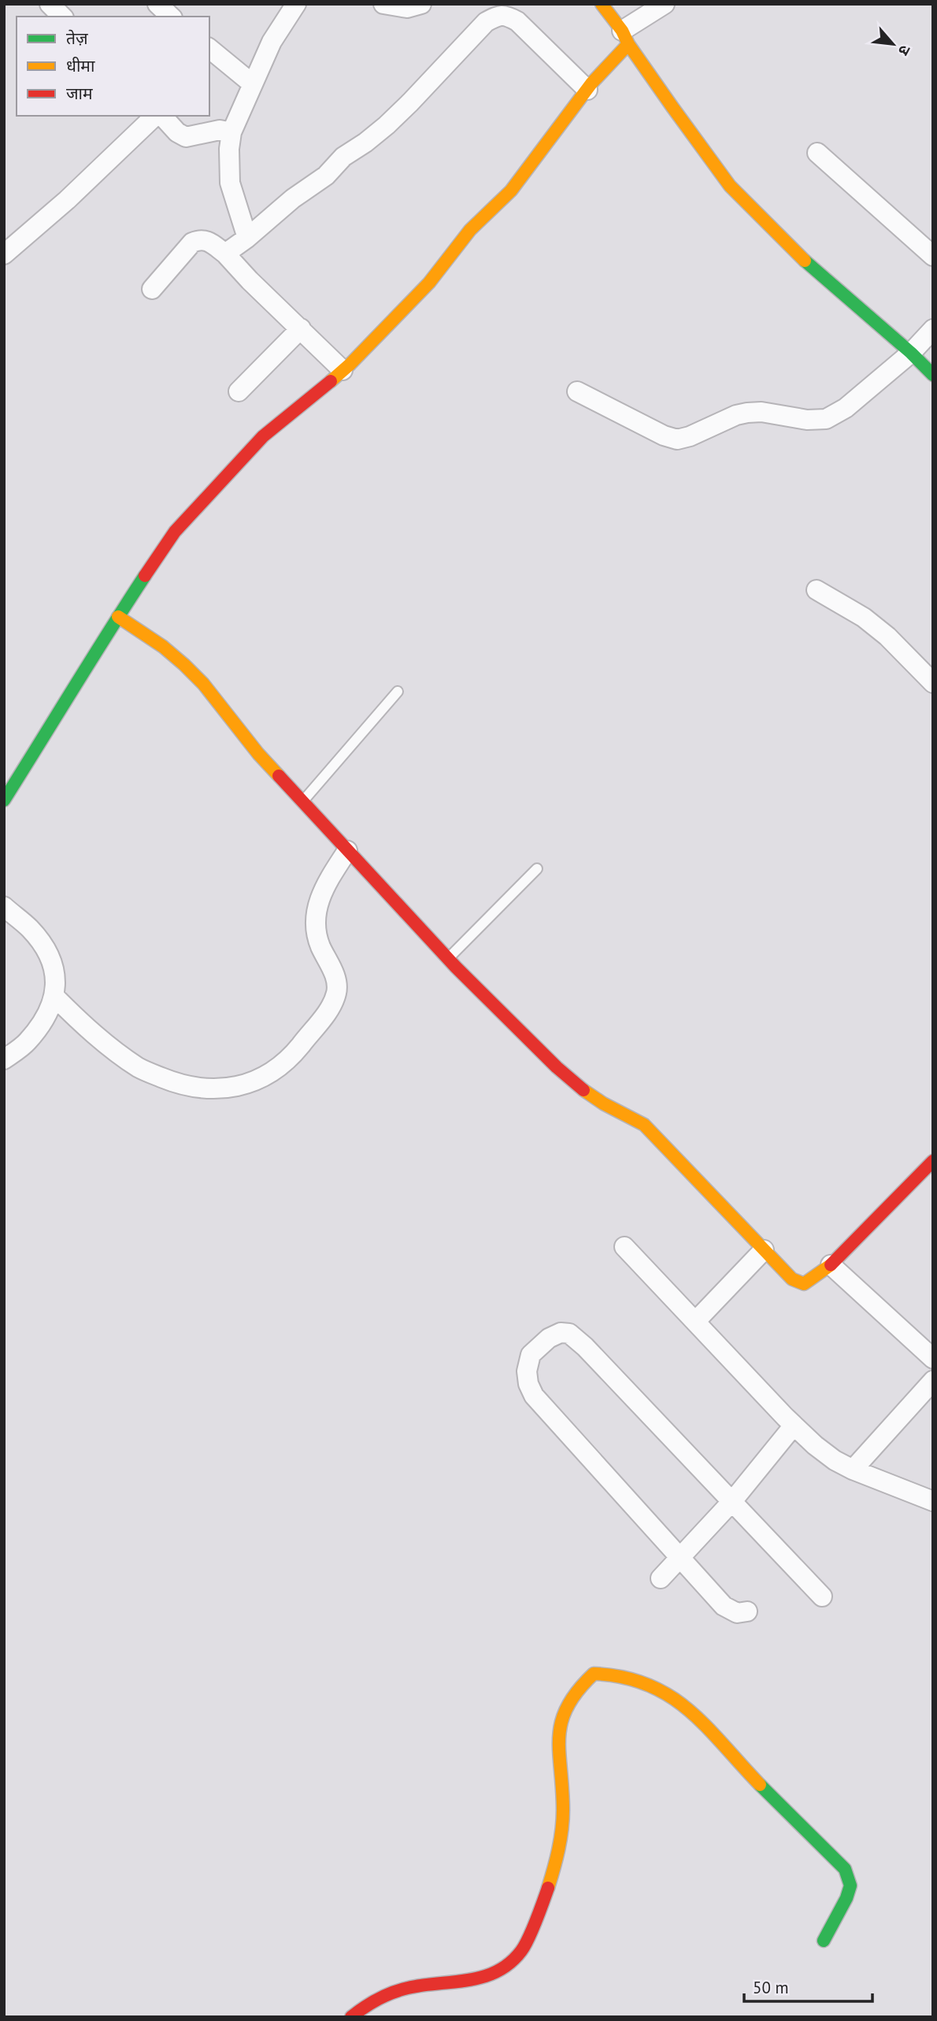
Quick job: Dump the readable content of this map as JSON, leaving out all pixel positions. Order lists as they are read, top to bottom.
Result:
{
  "legend": ["तेज़", "धीमा", "जाम"],
  "scale_bar": "50 m",
  "north": "bottom right"
}
